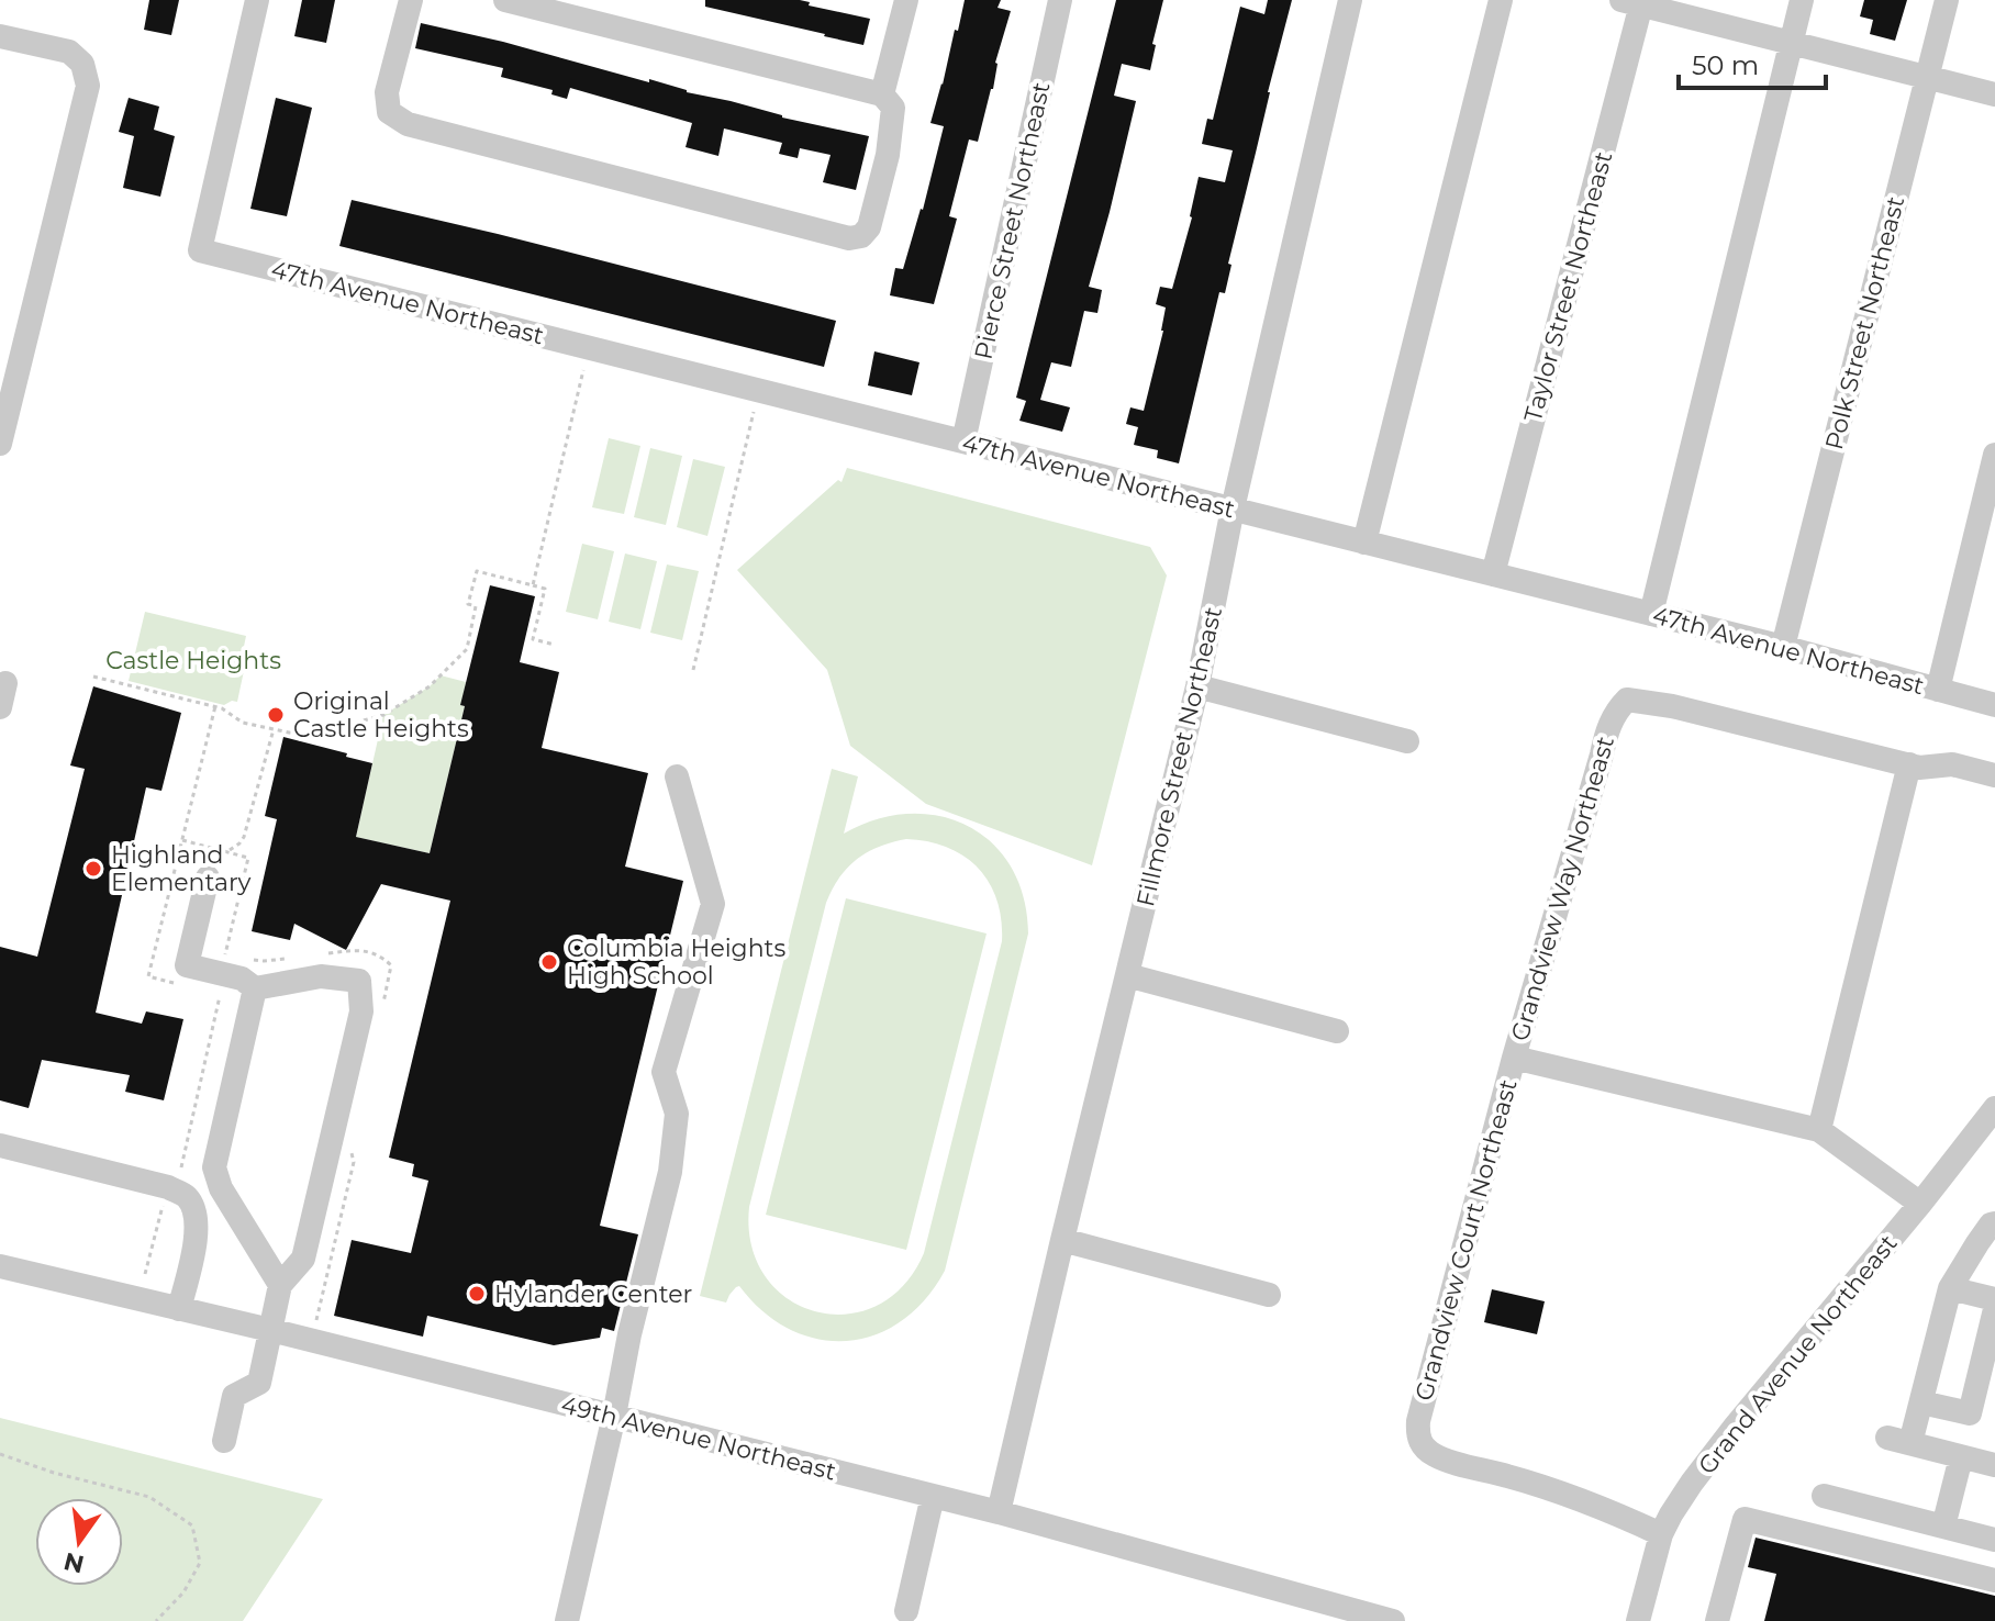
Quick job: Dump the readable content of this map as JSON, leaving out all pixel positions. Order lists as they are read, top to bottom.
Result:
{
  "streets": {
    "street": [
      "Pierce Street Northeast",
      "Taylor Street Northeast",
      "47th Avenue Northeast",
      "Polk Street Northeast",
      "Fillmore Street Northeast",
      "Grandview Way Northeast",
      "Grandview Court Northeast",
      "Grand Avenue Northeast",
      "49th Avenue Northeast"
    ]
  },
  "crossings": [
    ["Pierce Street Northeast", "47th Avenue Northeast"],
    ["Taylor Street Northeast", "47th Avenue Northeast"],
    ["47th Avenue Northeast", "Polk Street Northeast"],
    ["47th Avenue Northeast", "Fillmore Street Northeast"],
    ["Fillmore Street Northeast", "49th Avenue Northeast"],
    ["Grandview Way Northeast", "Grandview Court Northeast"],
    ["Grandview Court Northeast", "Grand Avenue Northeast"]
  ],
  "parks": ["Castle Heights"],
  "places": [
    "Original Castle Heights",
    "Highland Elementary",
    "Columbia Heights High School",
    "Hylander Center"
  ],
  "scale_bar": "50 m",
  "north": "bottom"
}
